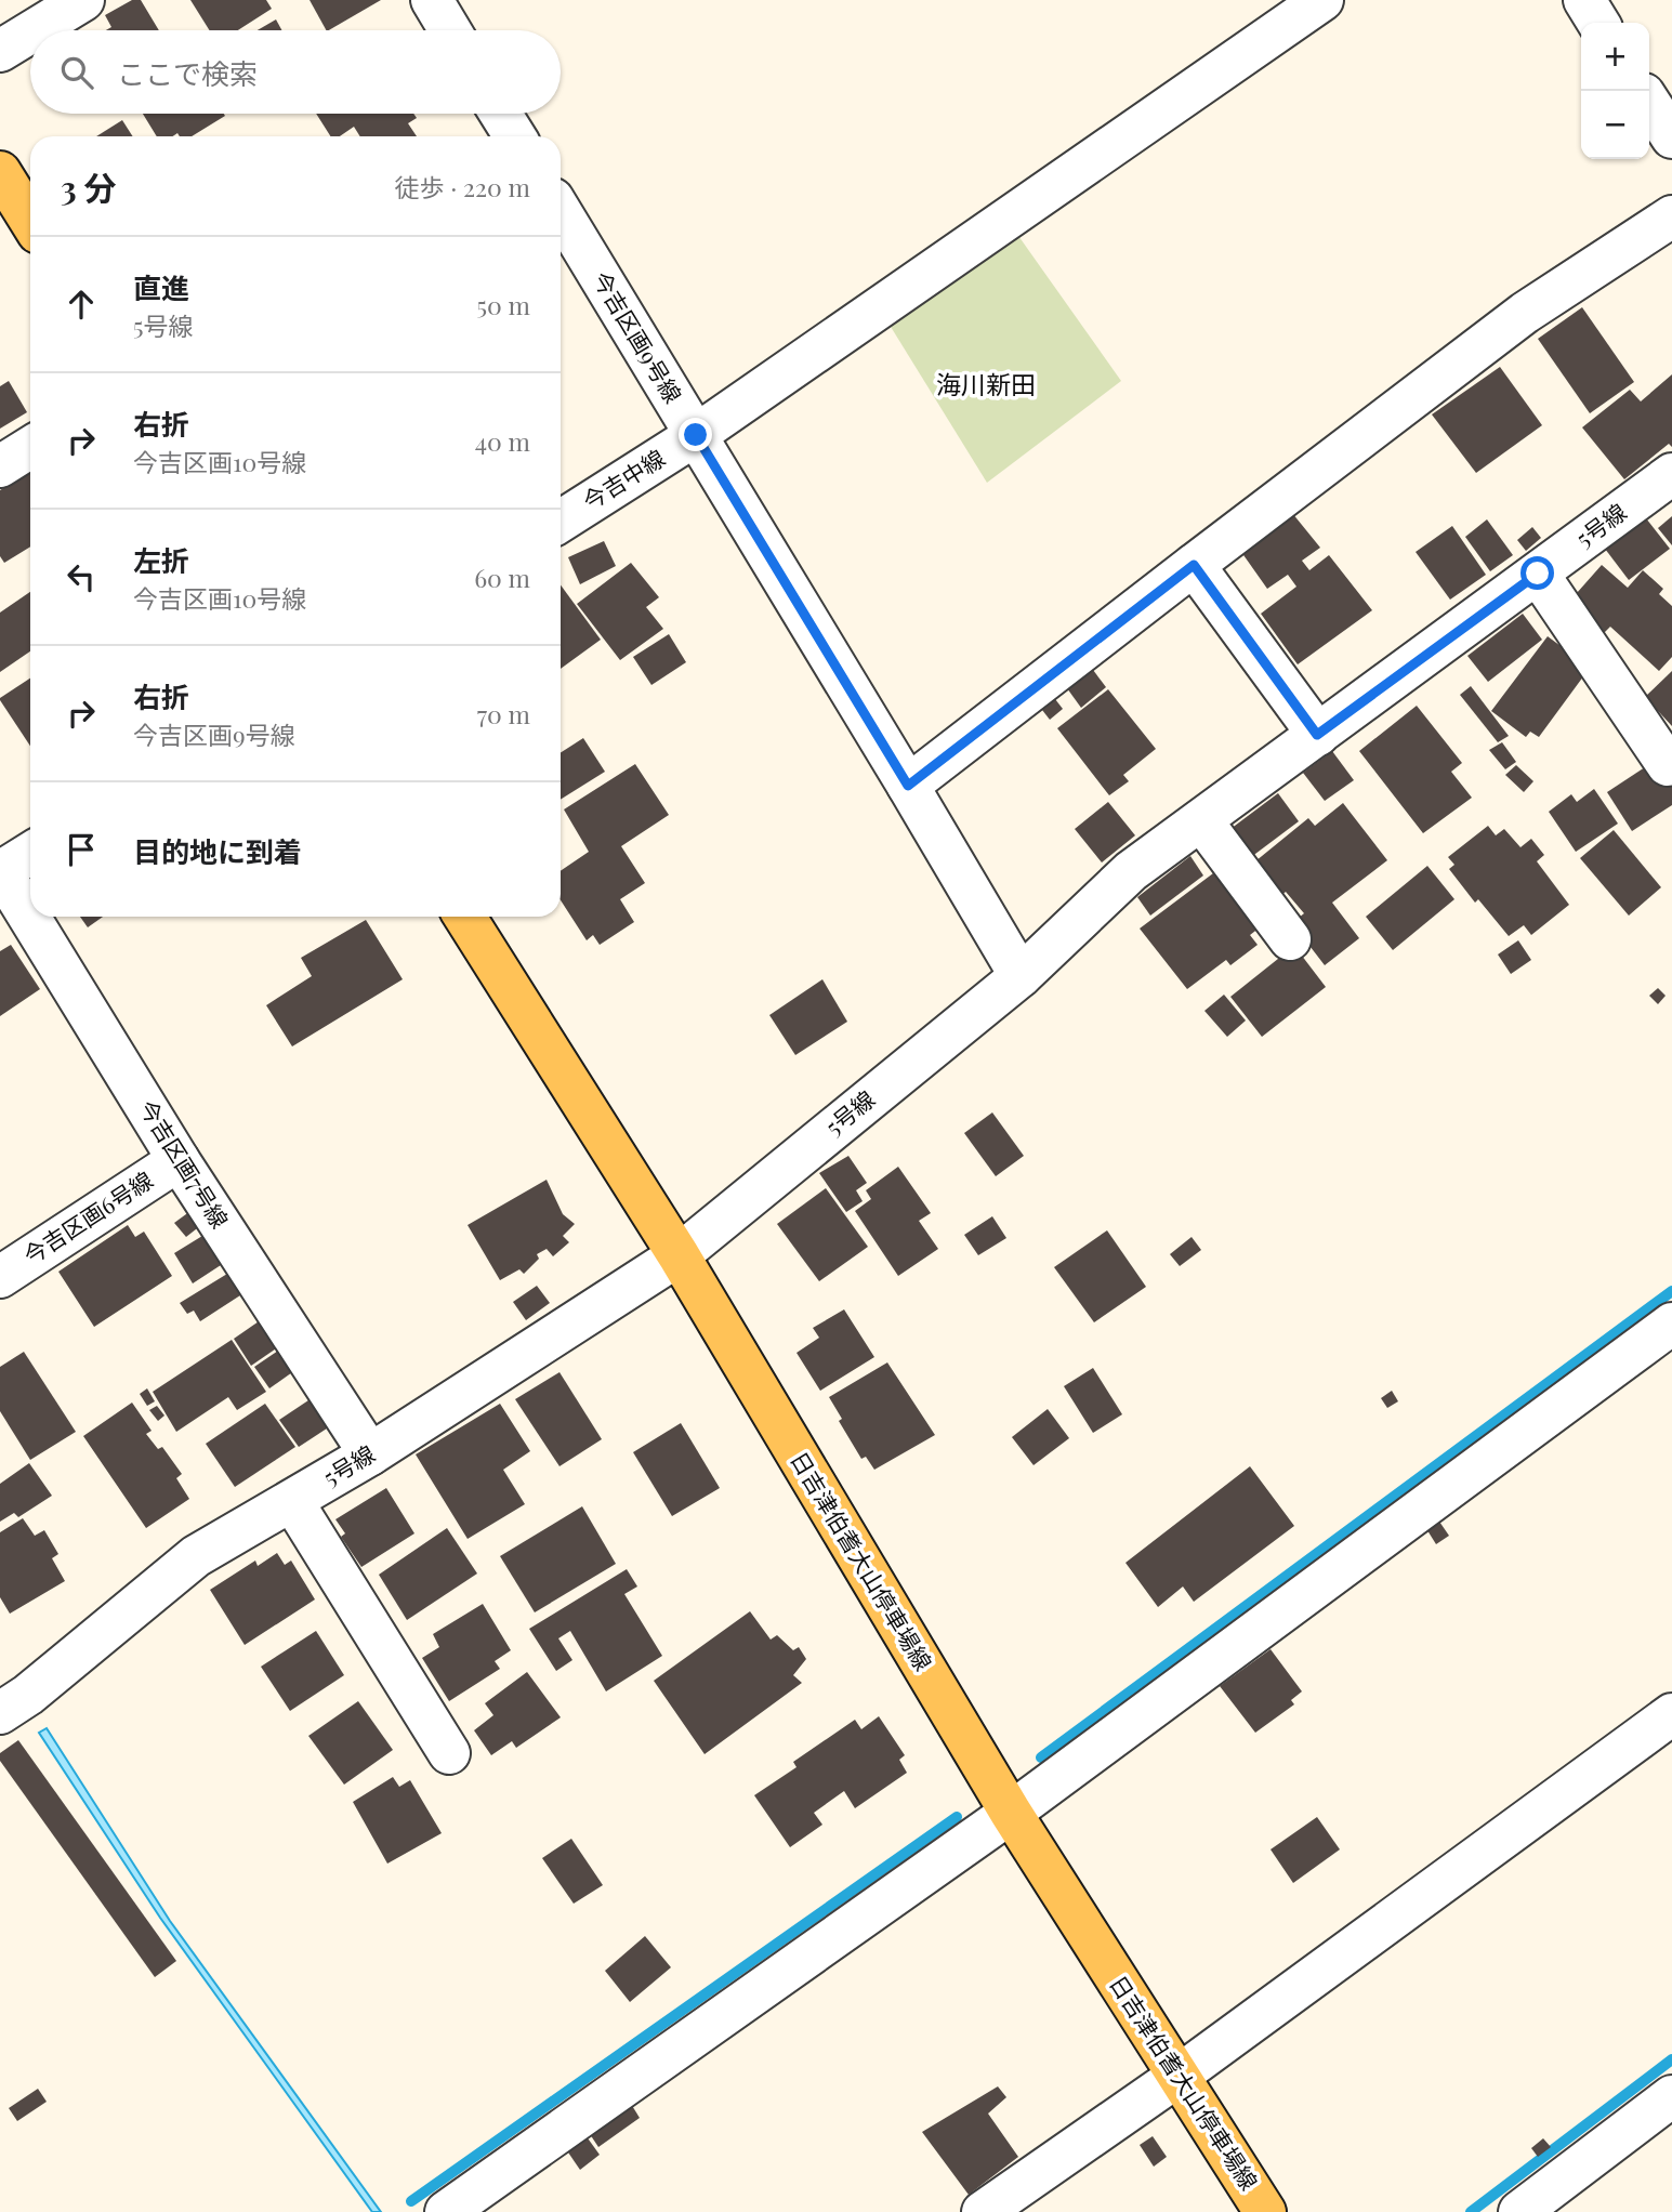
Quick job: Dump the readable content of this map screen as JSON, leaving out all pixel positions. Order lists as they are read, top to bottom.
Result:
{
  "streets": {
    "main road": ["日吉津伯耆大山停車場線"],
    "street": [
      "今吉区画9号線",
      "今吉中線",
      "5号線",
      "今吉区画7号線",
      "今吉区画6号線"
    ]
  },
  "crossings": [
    ["今吉区画9号線", "今吉中線"],
    ["今吉区画9号線", "5号線"],
    ["5号線", "今吉区画7号線"],
    ["5号線", "日吉津伯耆大山停車場線"],
    ["今吉区画7号線", "今吉区画6号線"]
  ],
  "districts": ["海川新田"],
  "page": {
    "map_buttons": ["+", "−"],
    "search": "ここで検索",
    "heading": ["3 分", "徒歩 · 220 m"],
    "list": [
      ["直進", "5号線", "50 m"],
      ["右折", "今吉区画10号線", "40 m"],
      ["左折", "今吉区画10号線", "60 m"],
      ["右折", "今吉区画9号線", "70 m"],
      "目的地に到着"
    ]
  }
}
